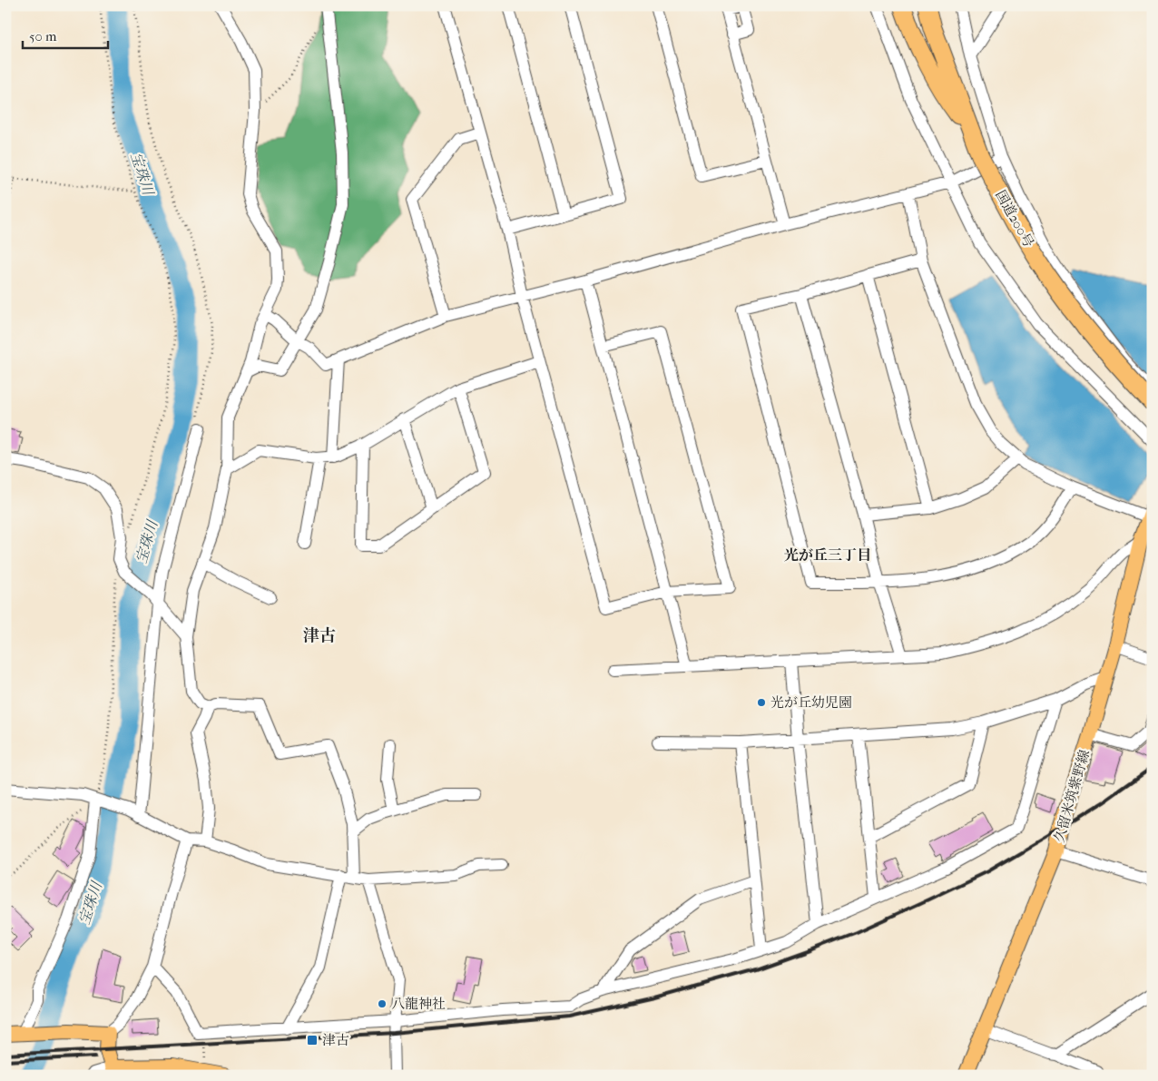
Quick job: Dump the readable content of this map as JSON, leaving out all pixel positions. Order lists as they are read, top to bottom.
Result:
{
  "streets": {
    "highway": ["国道200号"],
    "main road": ["久留米筑紫野線"]
  },
  "districts": ["光が丘三丁目", "津古"],
  "water": ["宝珠川"],
  "places": {
    "other": ["光が丘幼児園", "八龍神社"],
    "transit": ["津古"]
  },
  "scale_bar": "50 m"
}
